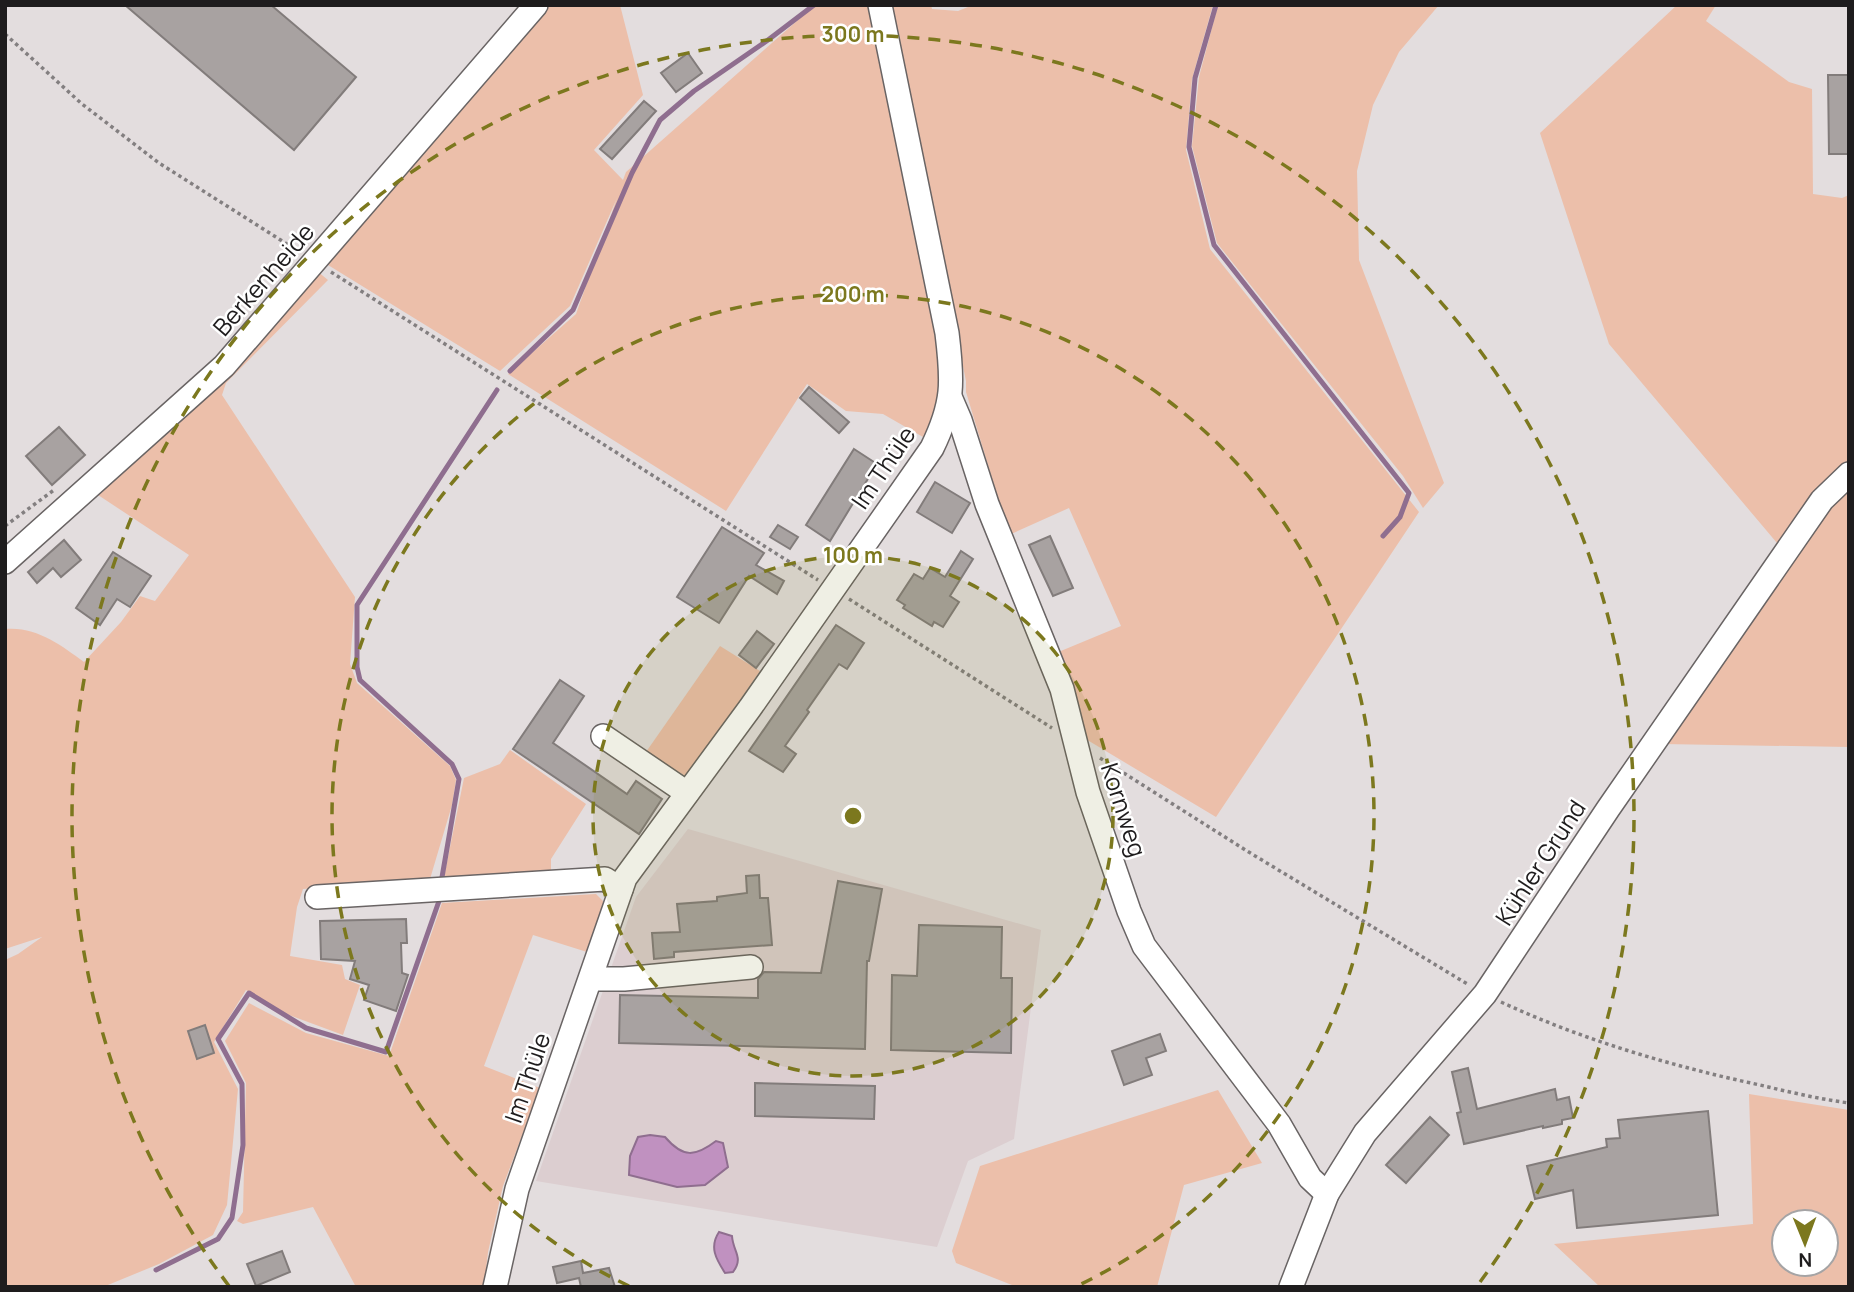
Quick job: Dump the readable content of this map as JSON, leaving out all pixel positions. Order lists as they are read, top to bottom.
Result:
{
  "streets": {
    "street": [
      "Berkenheide",
      "Im Thüle",
      "Kornweg",
      "Kühler Grund"
    ]
  },
  "crossings": [
    ["Im Thüle", "Kornweg"],
    ["Kornweg", "Kühler Grund"]
  ],
  "north": "bottom",
  "rings": ["300 m", "200 m", "100 m"]
}
